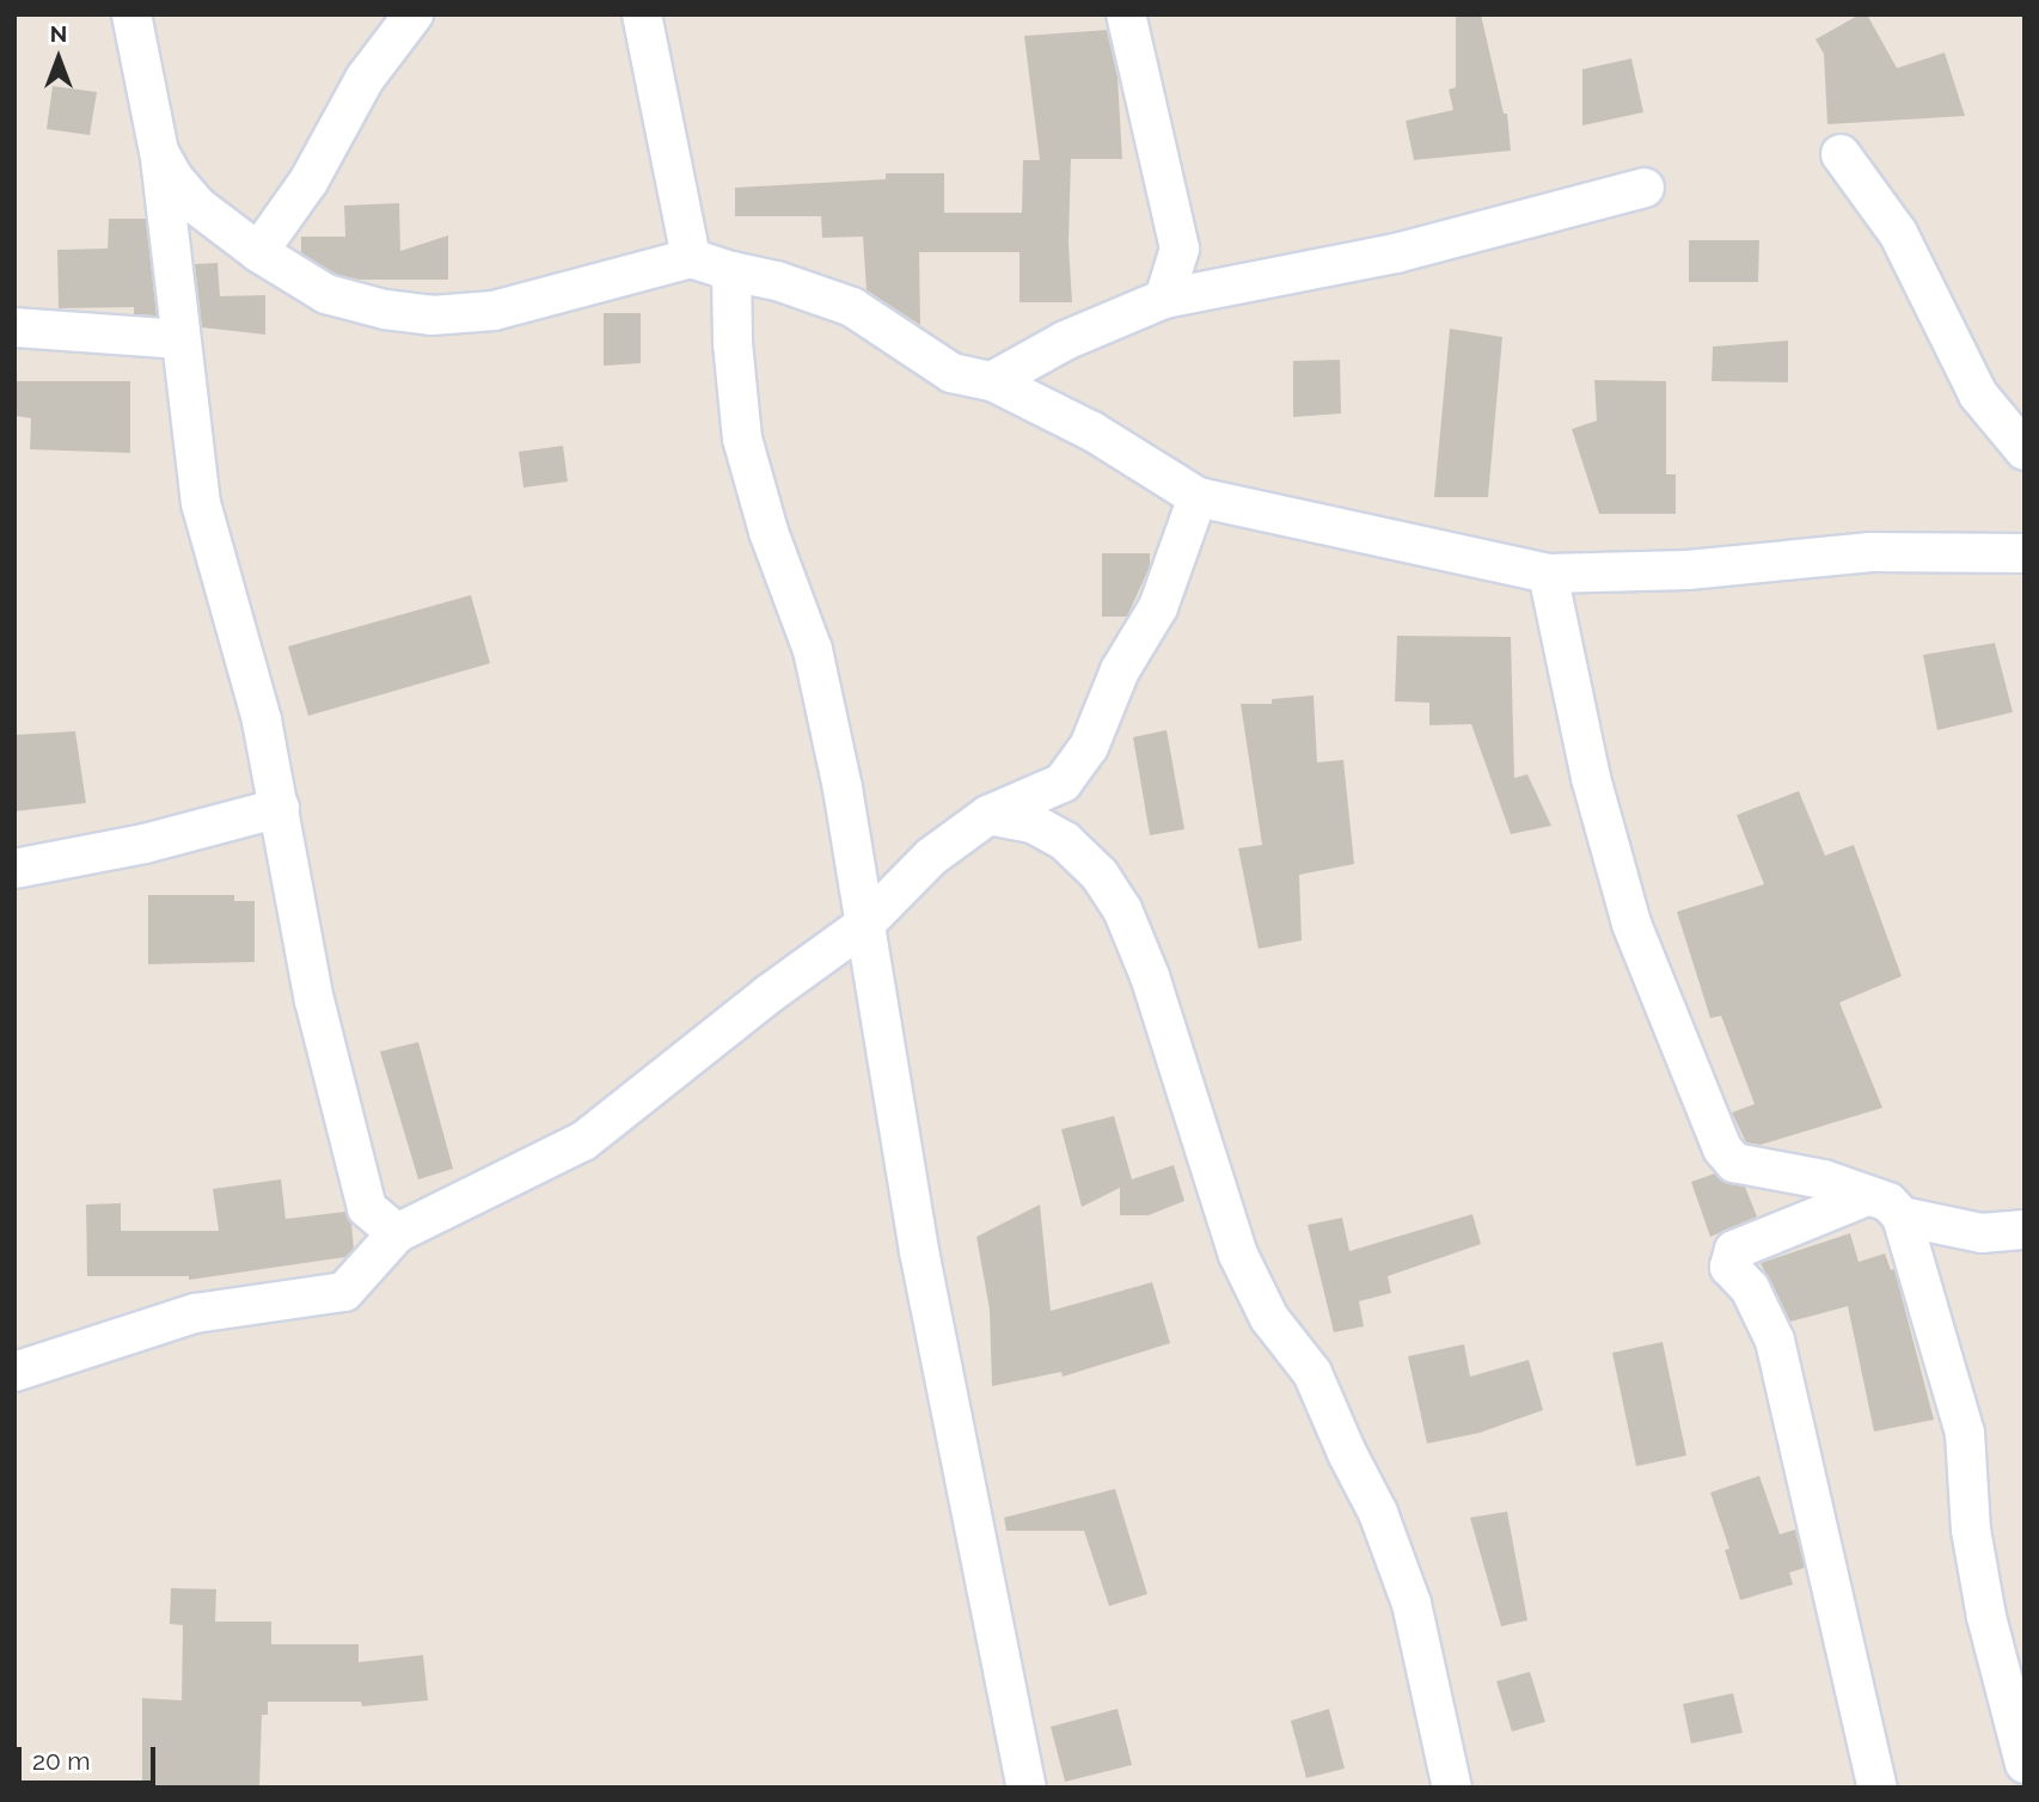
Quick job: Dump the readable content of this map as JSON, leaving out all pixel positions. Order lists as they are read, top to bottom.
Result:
{
  "scale_bar": "20 m",
  "north": "top"
}
